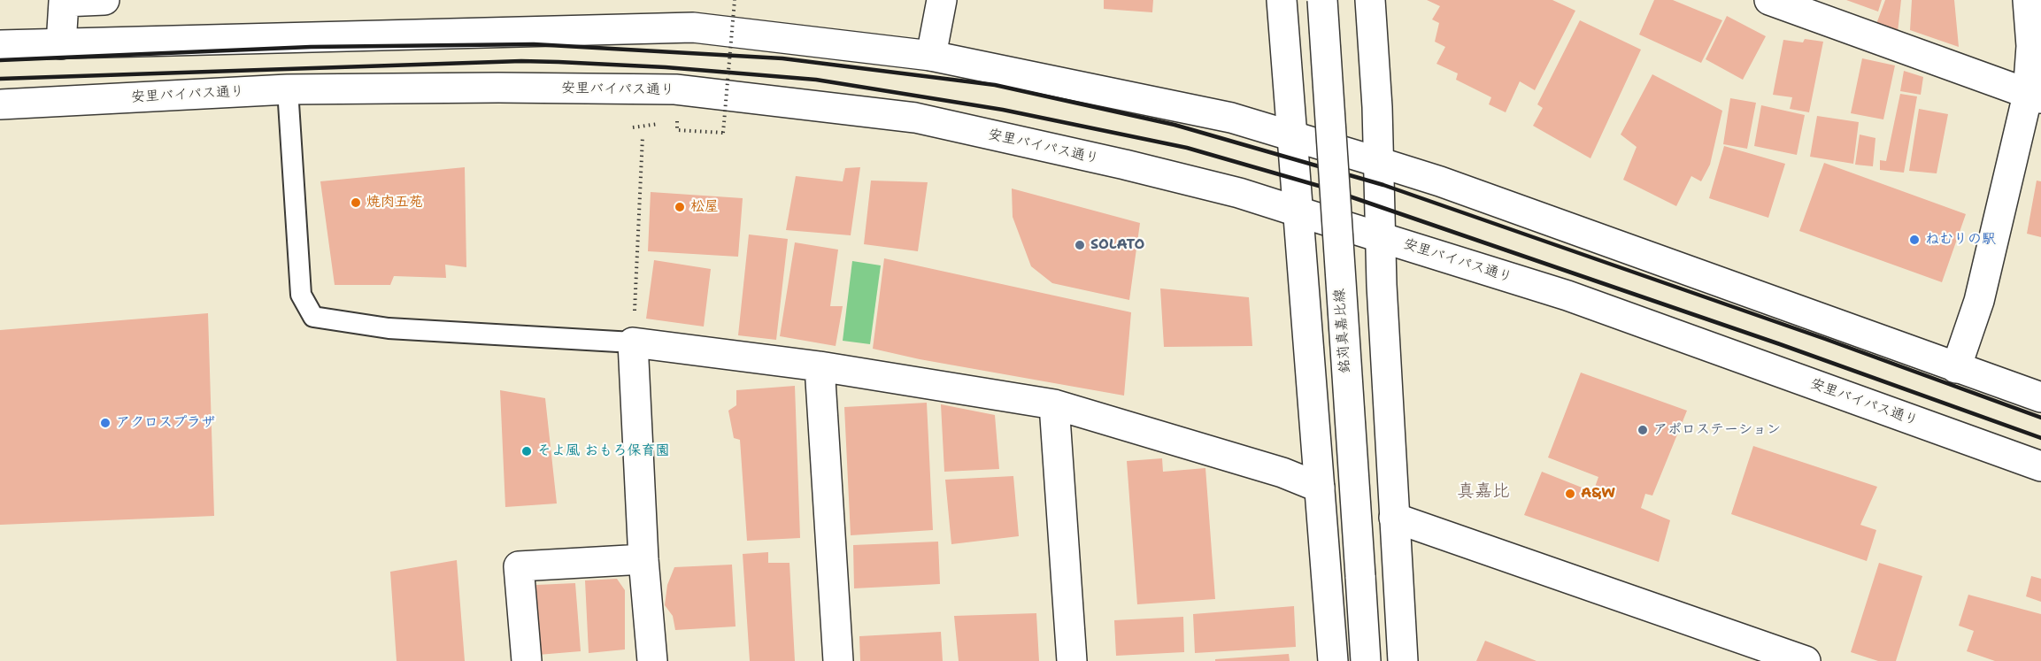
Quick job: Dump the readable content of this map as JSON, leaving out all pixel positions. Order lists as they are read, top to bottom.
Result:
{
  "streets": {
    "main road": ["安里バイパス通り", "銘苅真嘉比線"]
  },
  "districts": ["真嘉比"],
  "places": [
    "焼肉五苑",
    "松屋",
    "ねむりの駅",
    "SOLATO",
    "アクロスプラザ",
    "アポロステーション",
    "そよ風 おもろ保育園",
    "A&W"
  ]
}
